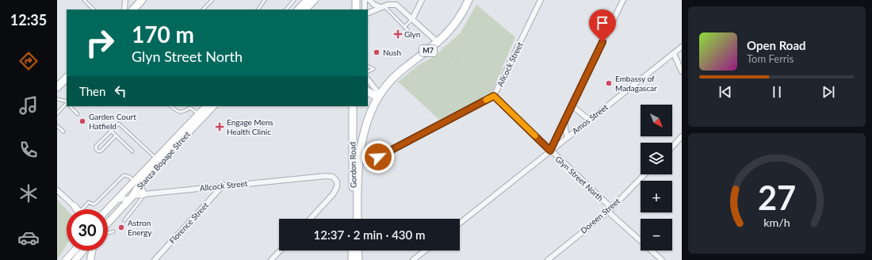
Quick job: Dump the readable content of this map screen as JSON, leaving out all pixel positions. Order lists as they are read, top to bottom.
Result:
{
  "streets": {
    "main road": ["M7", "Stanza Bopape Street", "Gordon Road"],
    "street": [
      "Allcock Street",
      "Amos Street",
      "Glyn Street North",
      "Doreen Street",
      "Florence Street"
    ]
  },
  "crossings": [
    ["Allcock Street", "Stanza Bopape Street"],
    ["Allcock Street", "Glyn Street North"],
    ["Allcock Street", "Florence Street"],
    ["Amos Street", "Glyn Street North"],
    ["Glyn Street North", "Doreen Street"]
  ],
  "places": {
    "health": ["Glyn", "Engage Mens Health Clinic"],
    "other": [
      "Nush",
      "Embassy of Madagascar",
      "Garden Court Hatfield",
      "Astron Energy"
    ]
  },
  "north": "bottom right",
  "page": {
    "tabs": "12:35",
    "turn": ["170 m", "Glyn Street North"],
    "song": ["Open Road", "Tom Ferris"],
    "then": "Then",
    "map_buttons": ["+", "−"],
    "limit": "30",
    "trip": "12:37 · 2 min · 430 m",
    "gauge": ["27", "km/h"]
  }
}
